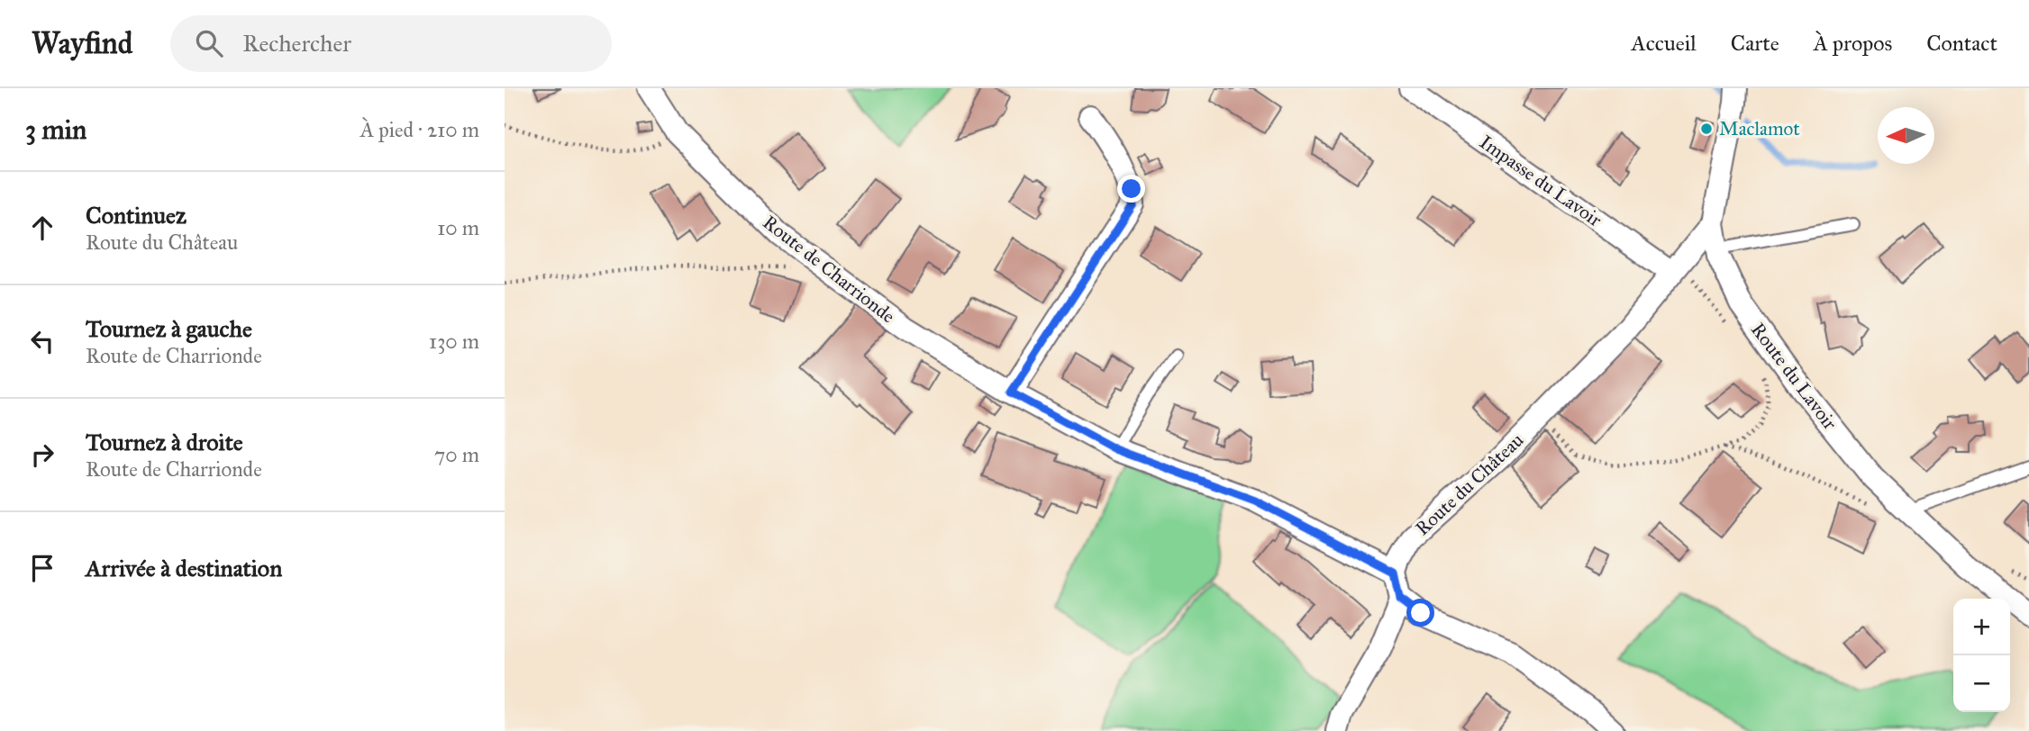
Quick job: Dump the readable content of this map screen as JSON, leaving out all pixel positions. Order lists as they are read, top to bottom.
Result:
{
  "streets": {
    "street": [
      "Impasse du Lavoir",
      "Route de Charrionde",
      "Route du Lavoir",
      "Route du Château"
    ]
  },
  "crossings": [
    ["Impasse du Lavoir", "Route du Château"],
    ["Route de Charrionde", "Route du Château"],
    ["Route du Lavoir", "Route du Château"]
  ],
  "places": ["Maclamot"],
  "north": "left",
  "page": {
    "header": "Wayfind",
    "search": "Rechercher",
    "nav": [
      "Accueil",
      "Carte",
      "À propos",
      "Contact"
    ],
    "heading": ["3 min", "À pied · 210 m"],
    "list": [
      ["Continuez", "Route du Château", "10 m"],
      ["Tournez à gauche", "Route de Charrionde", "130 m"],
      ["Tournez à droite", "Route de Charrionde", "70 m"],
      "Arrivée à destination"
    ],
    "map_buttons": ["+", "−"]
  }
}
